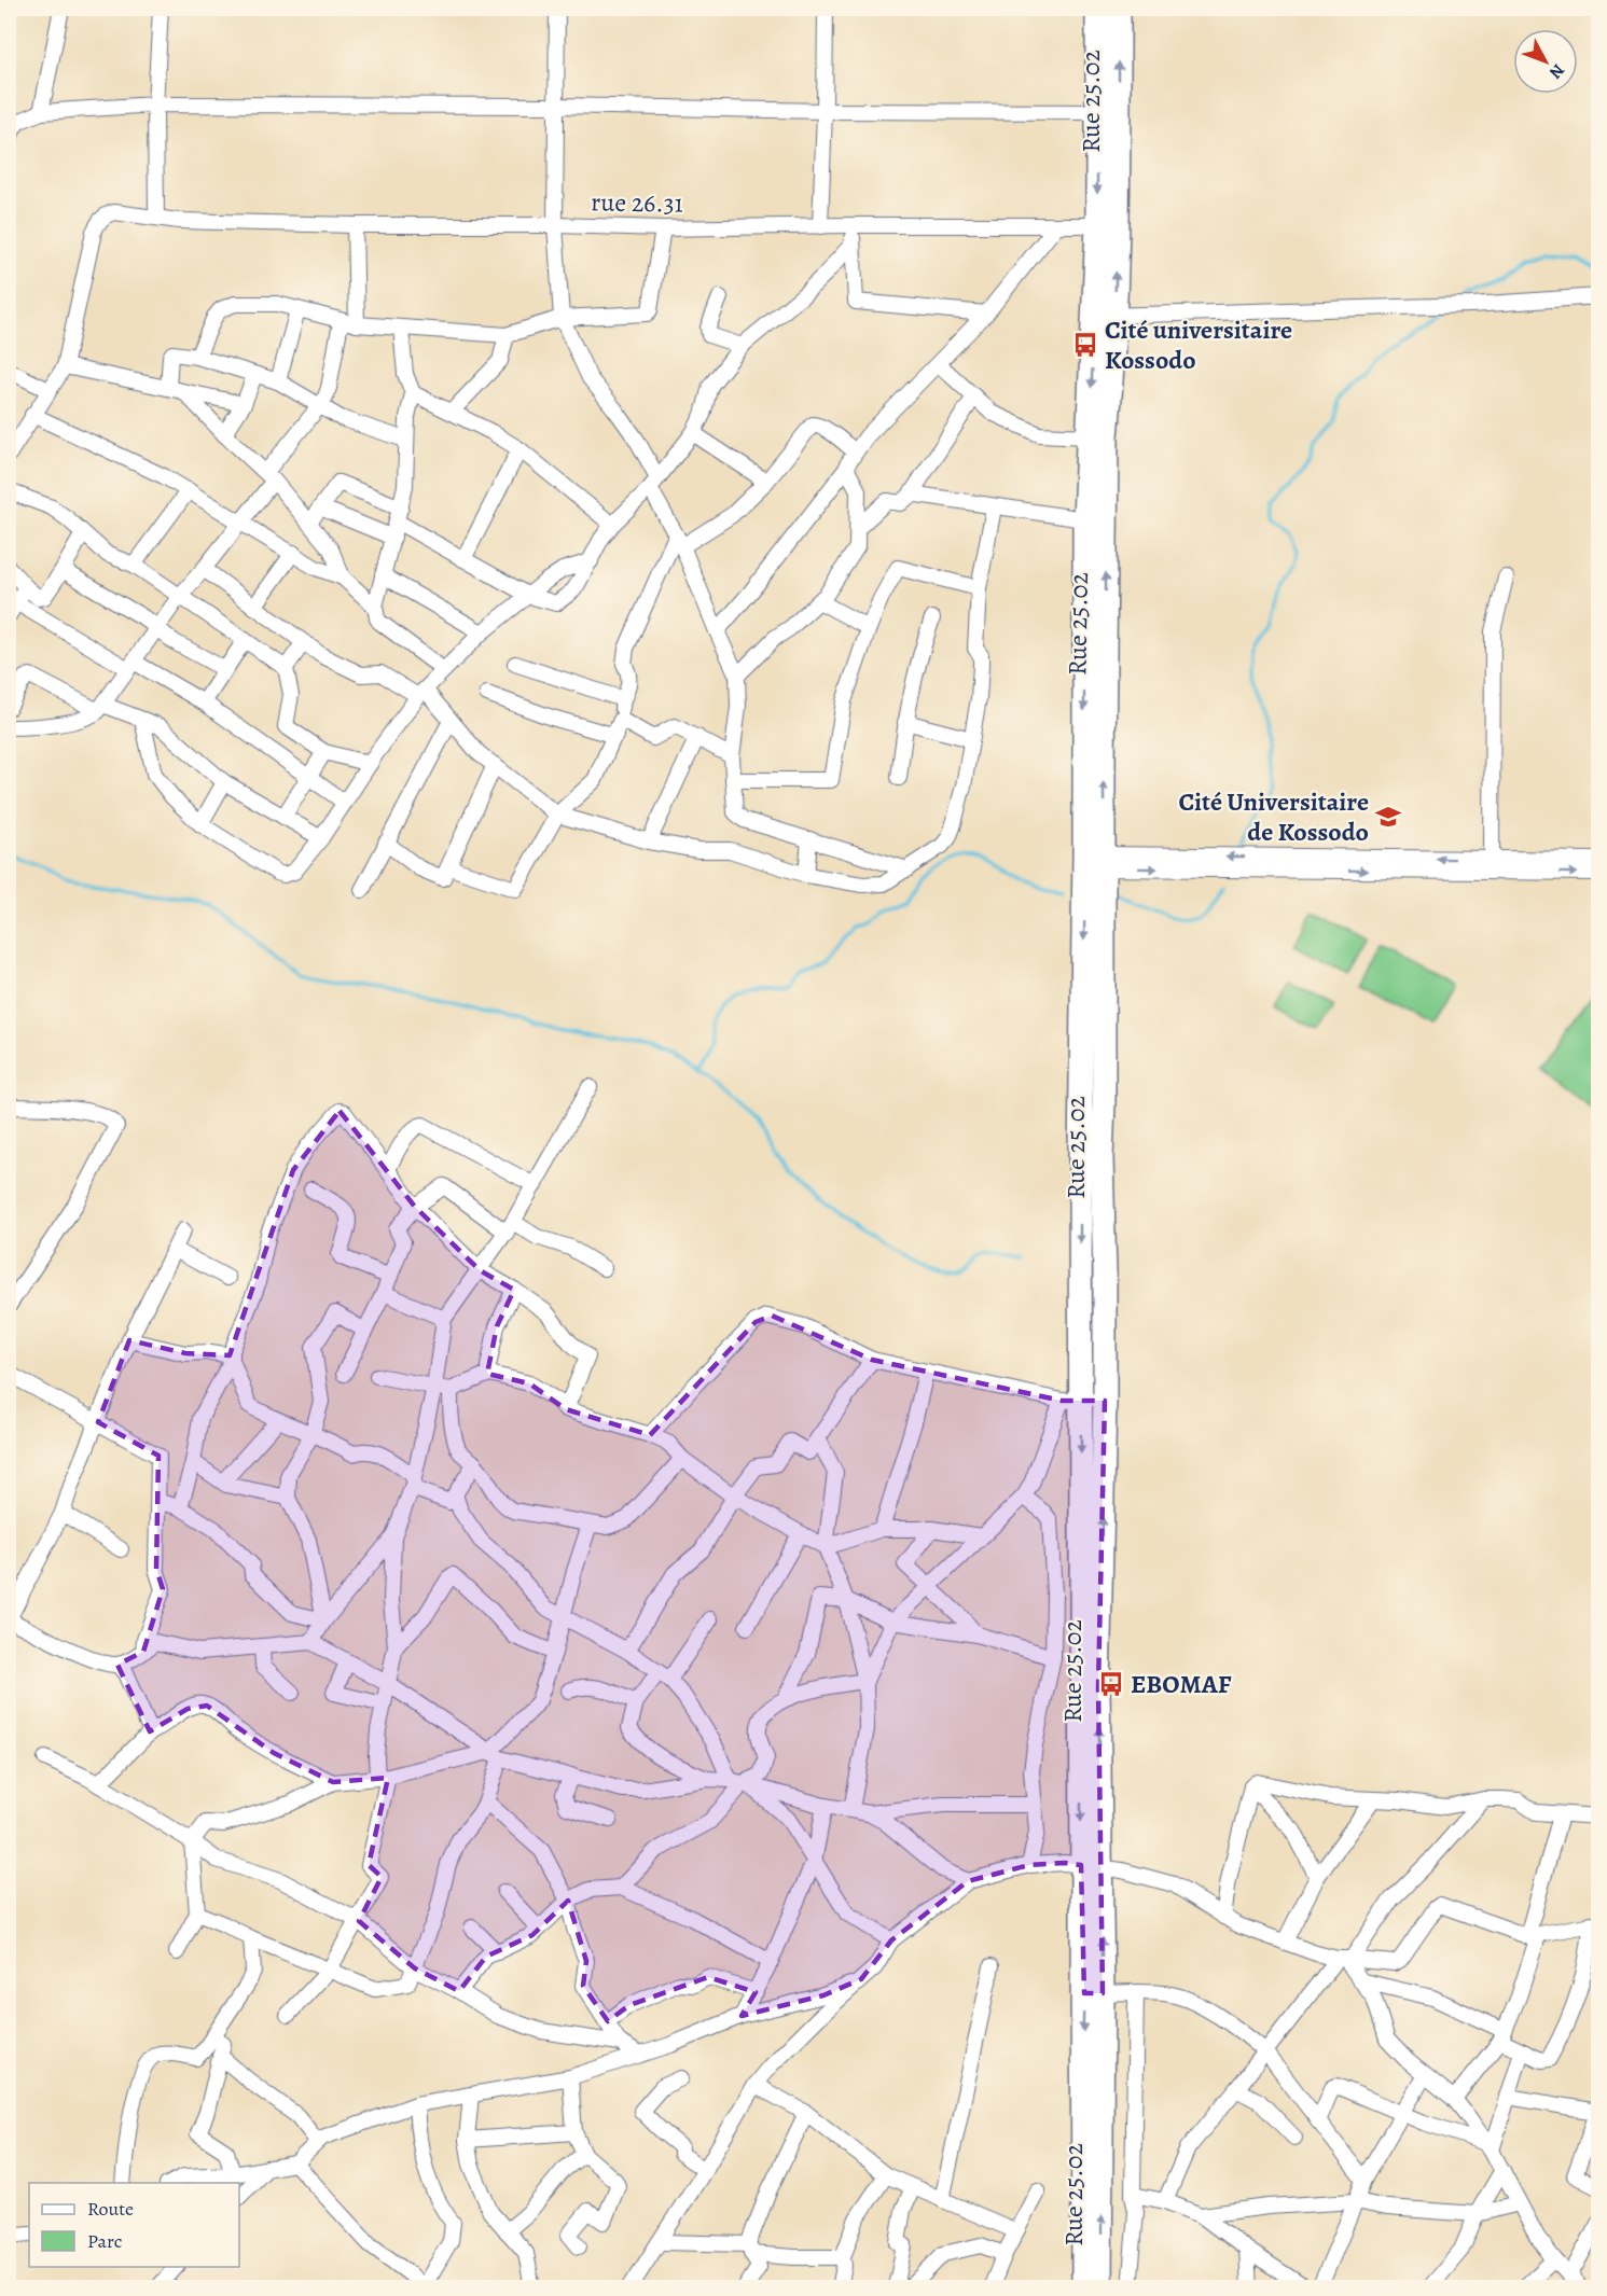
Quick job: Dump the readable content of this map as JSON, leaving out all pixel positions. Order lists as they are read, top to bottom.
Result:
{
  "streets": {
    "main road": ["Rue 25.02"],
    "street": ["rue 26.31"]
  },
  "crossings": [
    ["Rue 25.02", "rue 26.31"]
  ],
  "places": {
    "bus stop": ["Cité universitaire Kossodo", "EBOMAF"],
    "school or university": ["Cité Universitaire de Kossodo"]
  },
  "legend": ["Route", "Parc"],
  "north": "bottom right"
}
